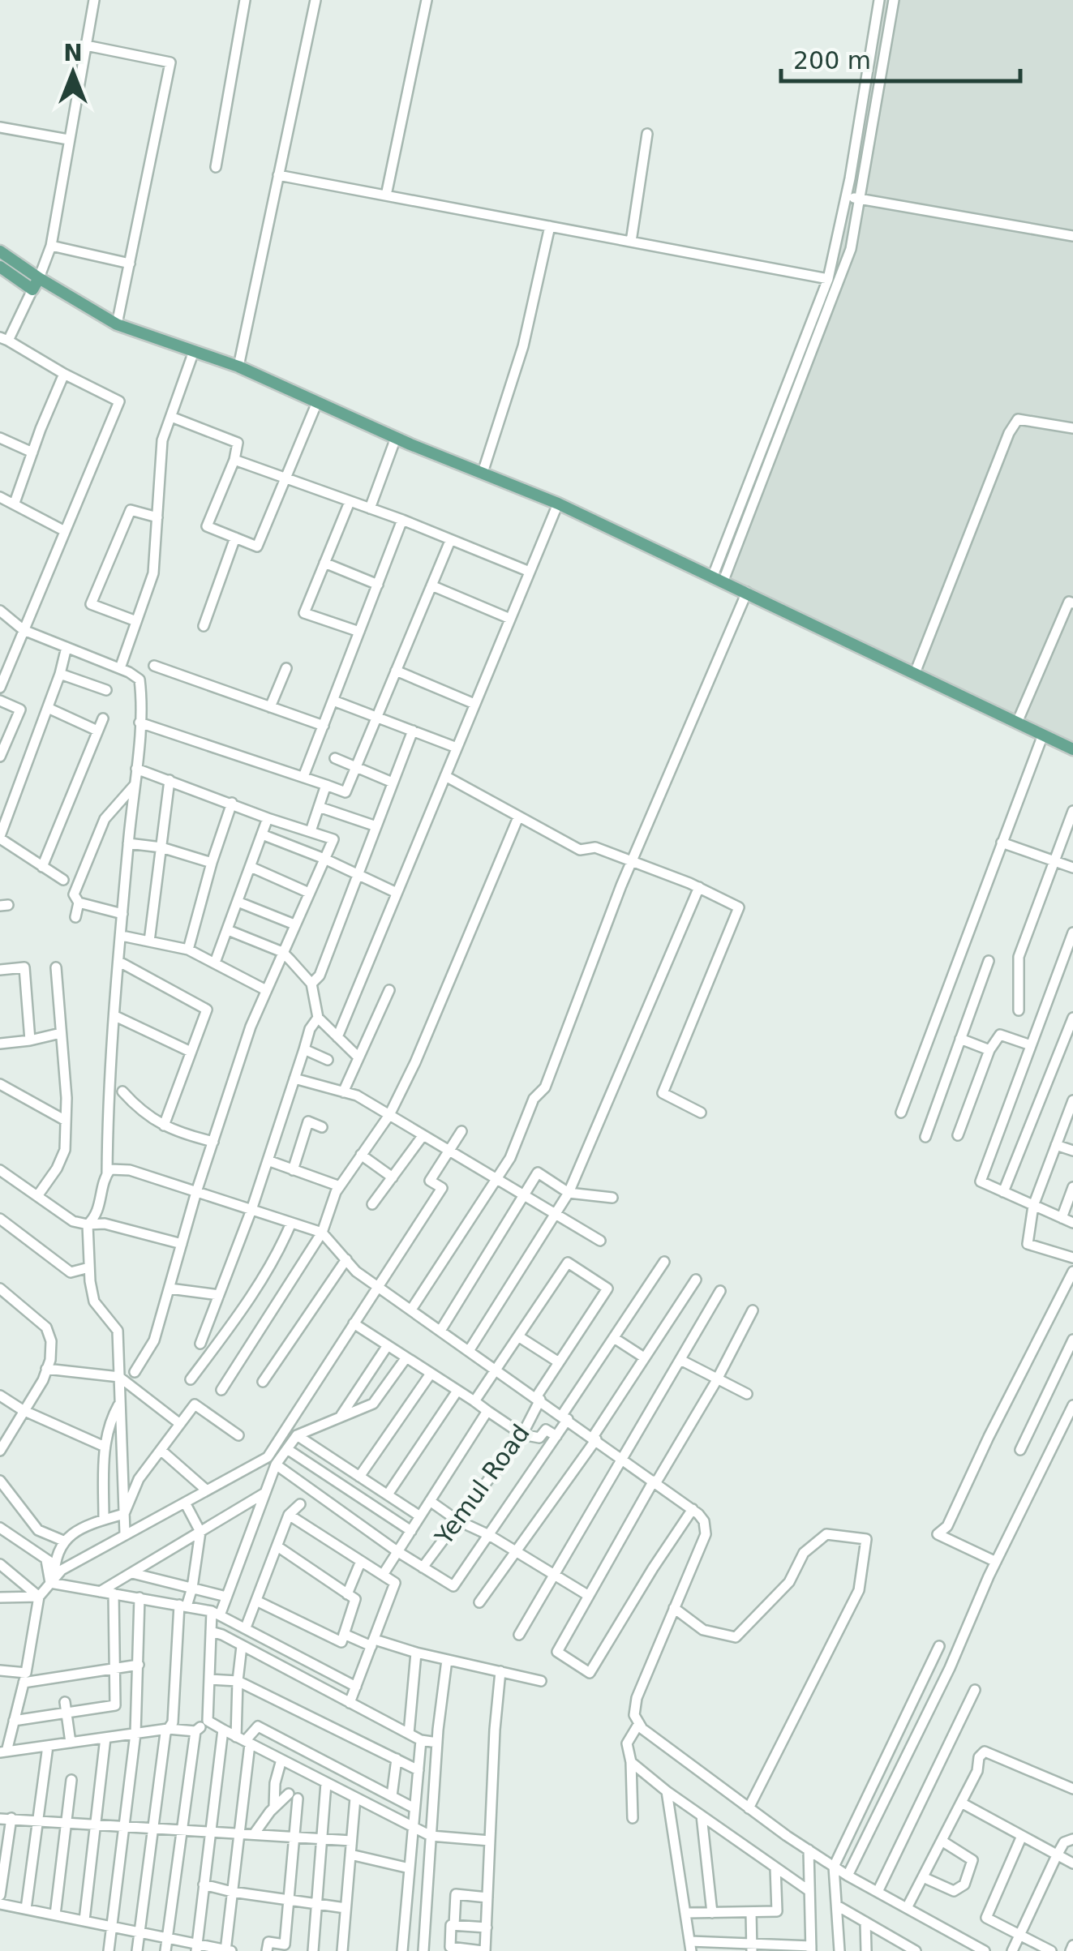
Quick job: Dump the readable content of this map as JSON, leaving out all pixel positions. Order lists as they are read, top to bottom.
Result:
{
  "streets": {
    "street": ["Yemul Road"]
  },
  "scale_bar": "200 m",
  "north": "top"
}
